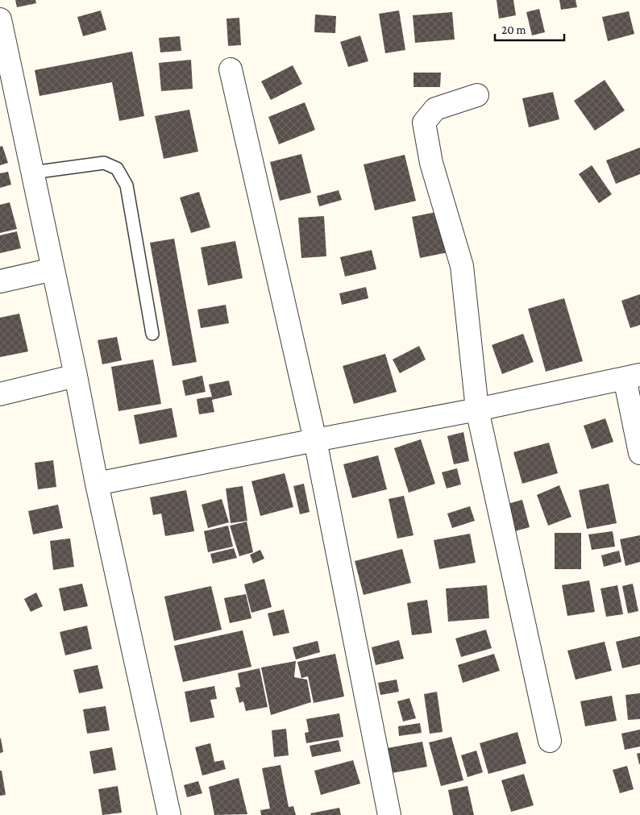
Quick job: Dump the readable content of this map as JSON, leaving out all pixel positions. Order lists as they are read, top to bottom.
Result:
{
  "scale_bar": "20 m"
}
